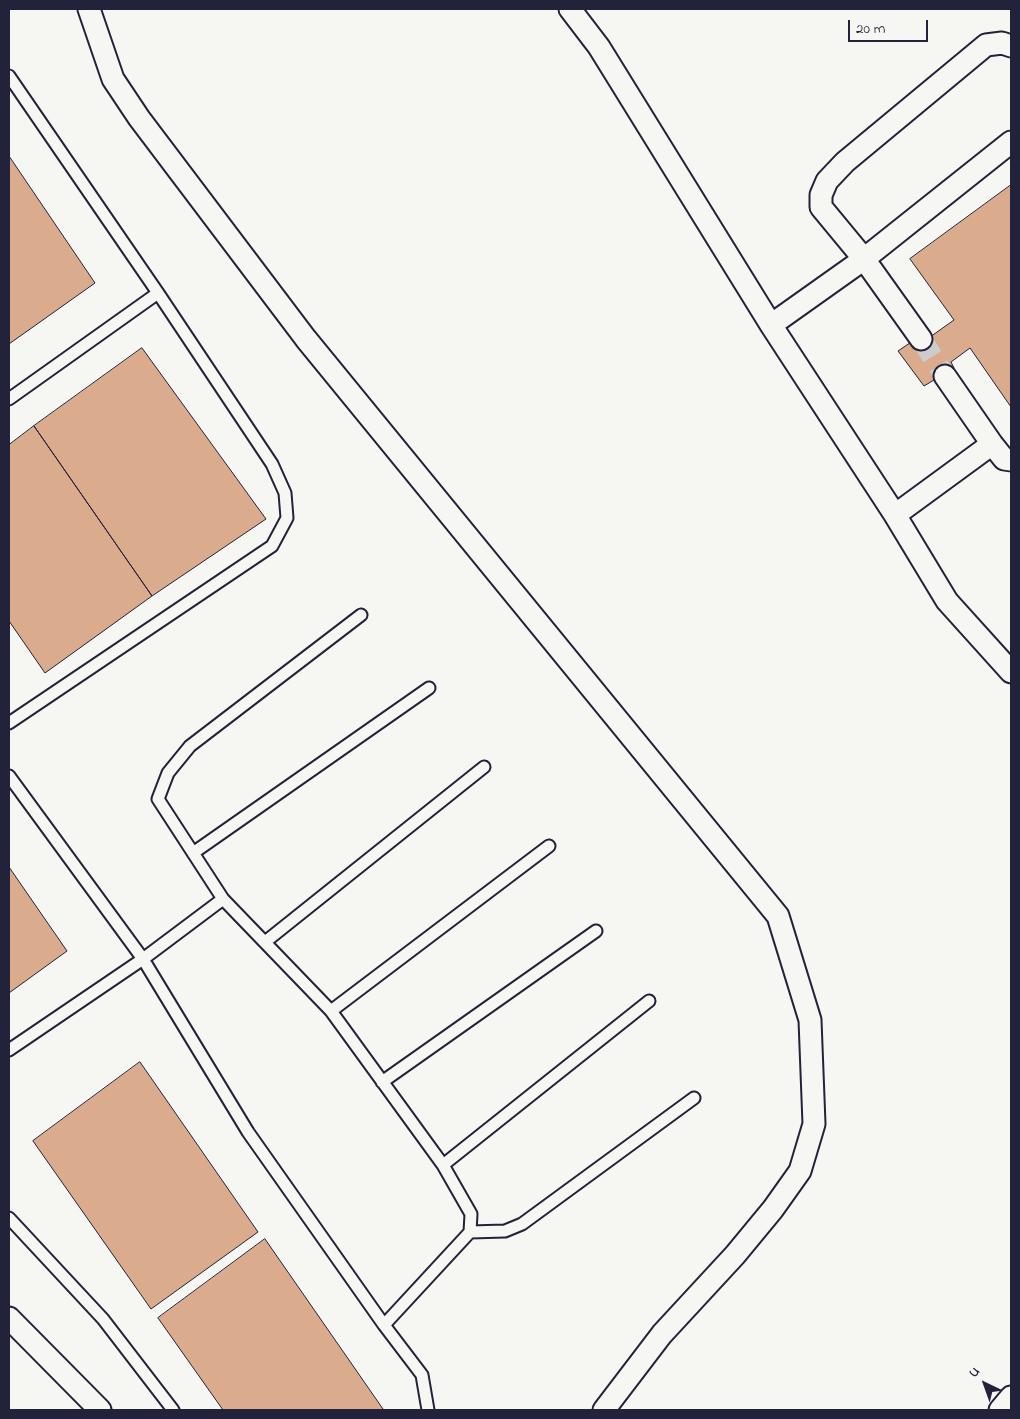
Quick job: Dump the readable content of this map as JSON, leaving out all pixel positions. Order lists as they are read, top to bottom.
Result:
{
  "scale_bar": "20 m",
  "north": "top left"
}
